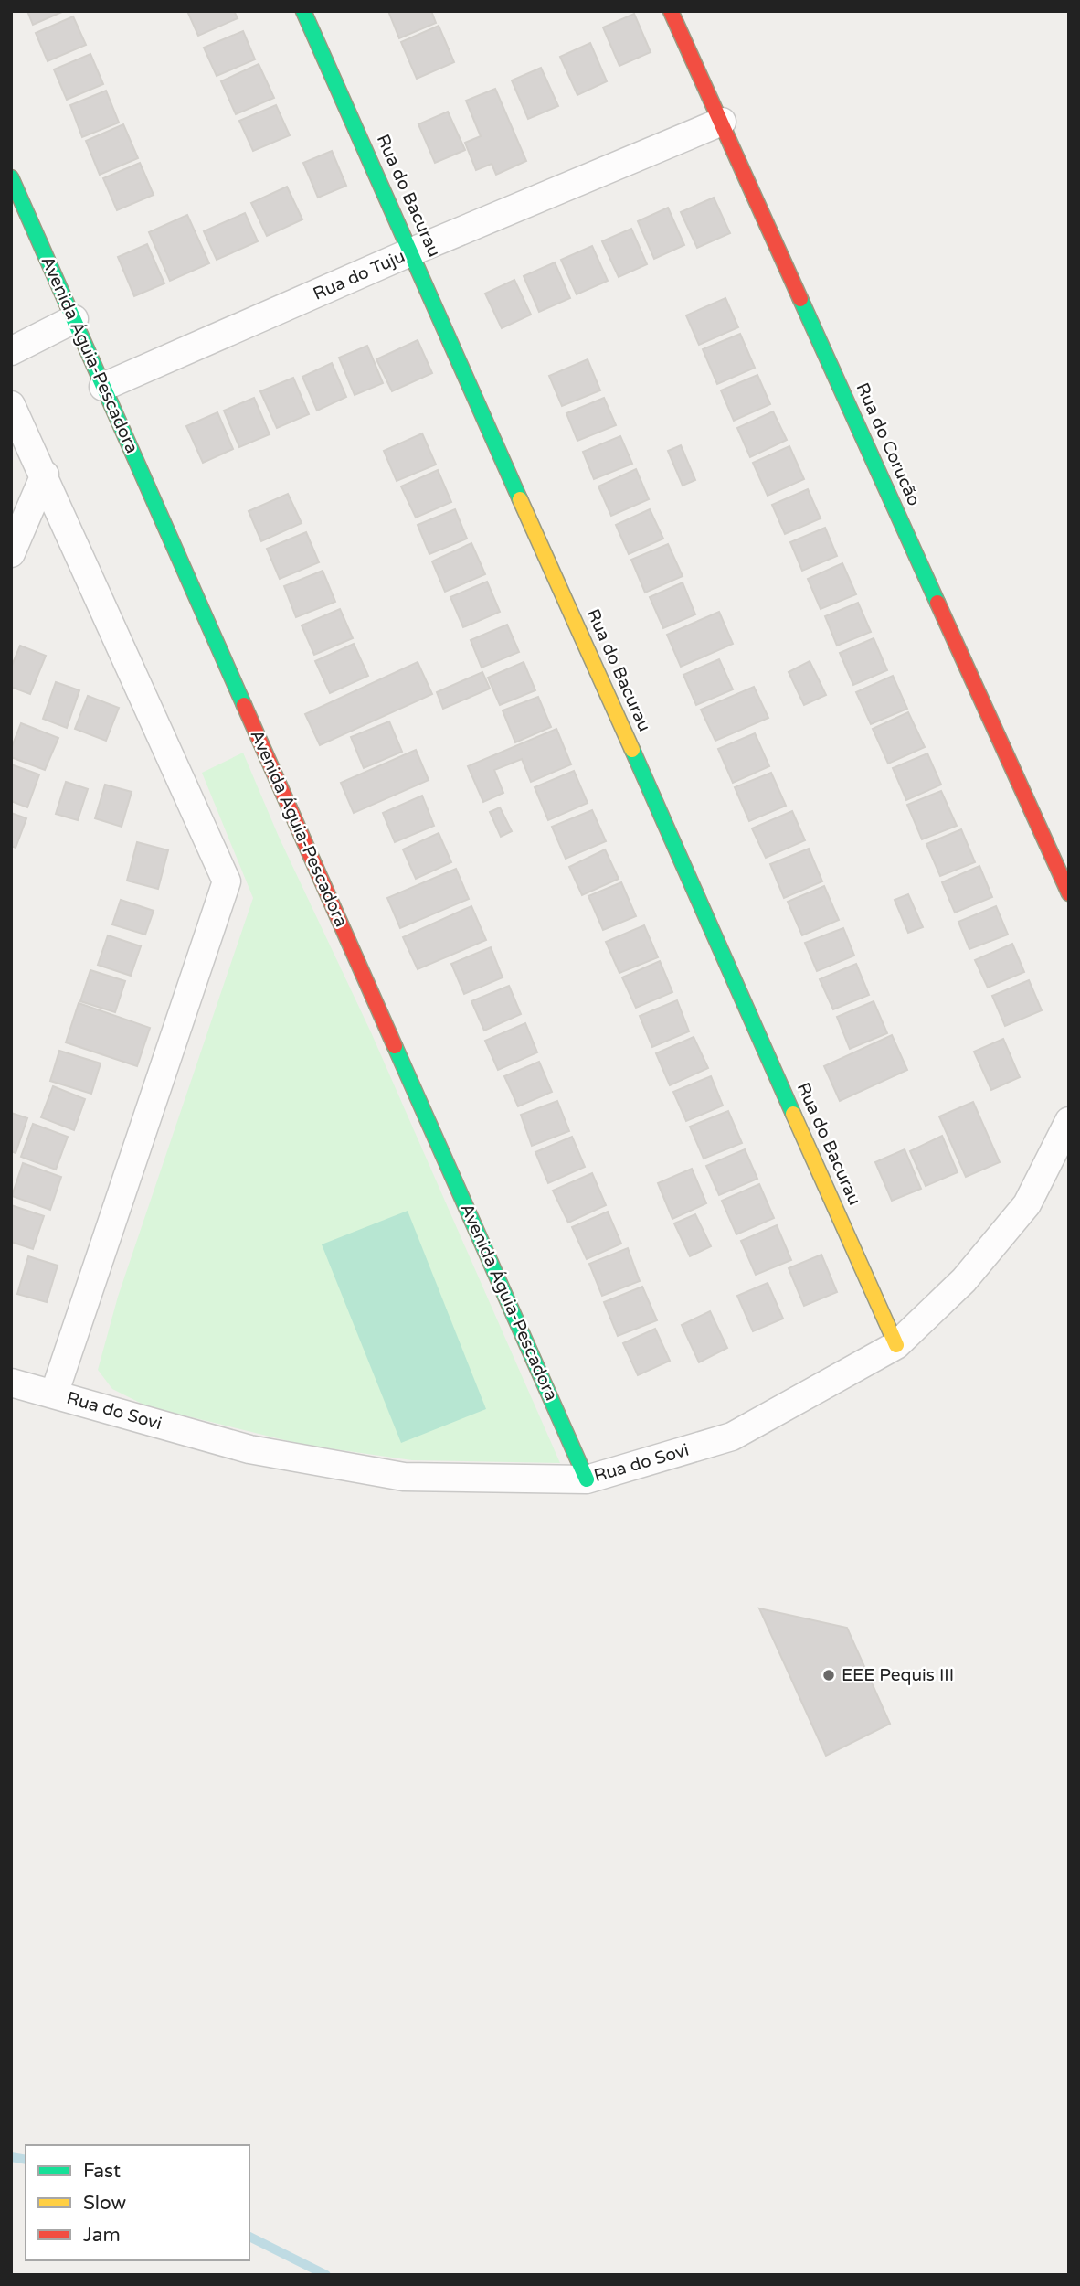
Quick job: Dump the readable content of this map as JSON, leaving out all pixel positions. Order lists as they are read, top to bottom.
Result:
{
  "streets": {
    "street": [
      "Rua do Bacurau",
      "Rua do Tuju",
      "Avenida Águia-Pescadora",
      "Rua do Corucão",
      "Rua do Sovi"
    ]
  },
  "crossings": [
    ["Rua do Bacurau", "Rua do Tuju"],
    ["Rua do Bacurau", "Rua do Sovi"],
    ["Rua do Tuju", "Avenida Águia-Pescadora"],
    ["Rua do Tuju", "Rua do Corucão"],
    ["Avenida Águia-Pescadora", "Rua do Sovi"]
  ],
  "places": ["EEE Pequis III"],
  "legend": ["Fast", "Slow", "Jam"]
}
